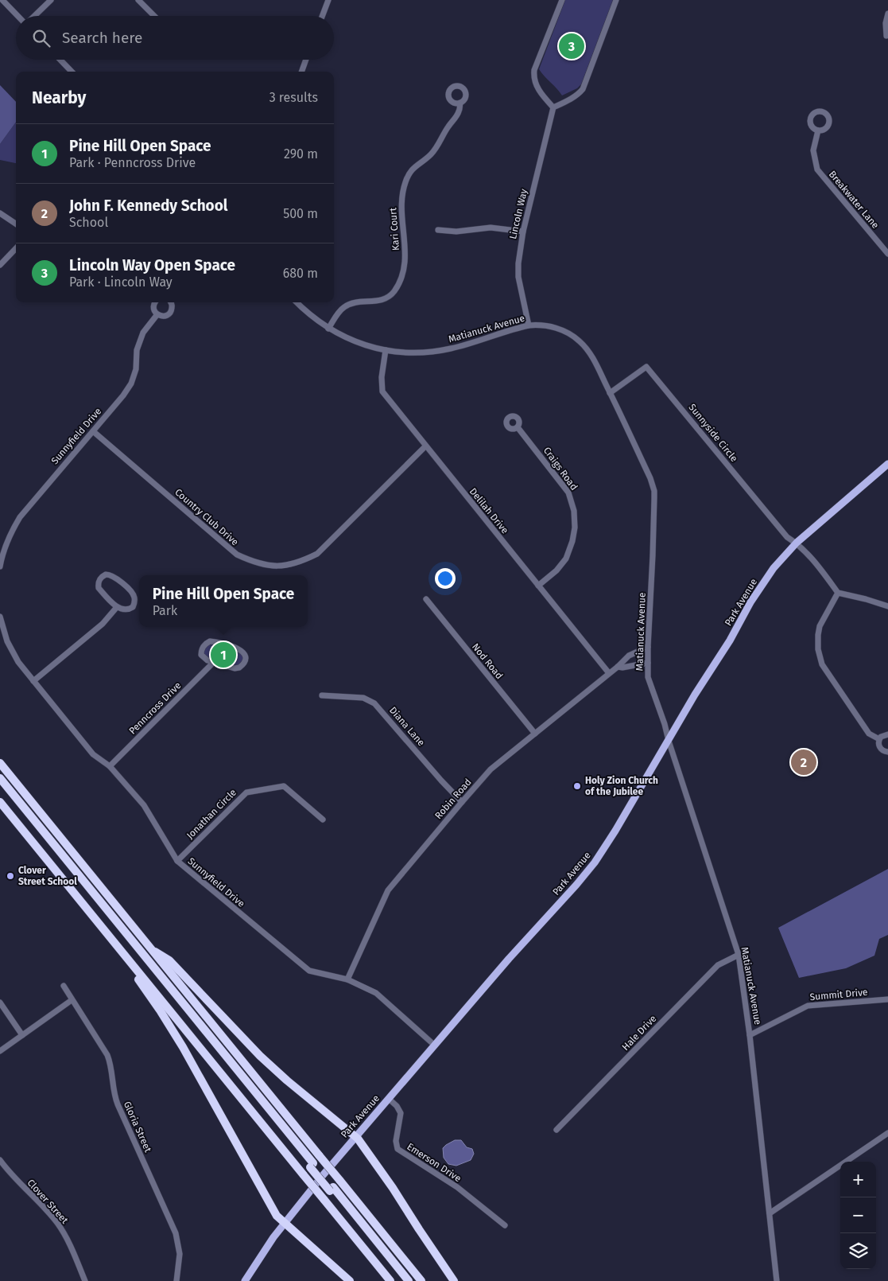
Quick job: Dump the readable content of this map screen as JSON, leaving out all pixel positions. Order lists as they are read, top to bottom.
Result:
{
  "streets": {
    "main road": ["Park Avenue"],
    "street": [
      "Breakwater Lane",
      "Lincoln Way",
      "Kari Court",
      "Matianuck Avenue",
      "Sunnyside Circle",
      "Sunnyfield Drive",
      "Craigs Road",
      "Delilah Drive",
      "Country Club Drive",
      "Nod Road",
      "Penncross Drive",
      "Diana Lane",
      "Robin Road",
      "Jonathan Circle",
      "Summit Drive",
      "Hale Drive",
      "Gloria Street",
      "Emerson Drive",
      "Clover Street"
    ]
  },
  "crossings": [
    ["Lincoln Way", "Matianuck Avenue"],
    ["Kari Court", "Matianuck Avenue"],
    ["Matianuck Avenue", "Sunnyside Circle"],
    ["Matianuck Avenue", "Delilah Drive"],
    ["Matianuck Avenue", "Park Avenue"],
    ["Matianuck Avenue", "Robin Road"],
    ["Matianuck Avenue", "Summit Drive"],
    ["Matianuck Avenue", "Hale Drive"],
    ["Sunnyside Circle", "Park Avenue"],
    ["Sunnyfield Drive", "Country Club Drive"],
    ["Sunnyfield Drive", "Park Avenue"],
    ["Sunnyfield Drive", "Penncross Drive"],
    ["Sunnyfield Drive", "Robin Road"],
    ["Sunnyfield Drive", "Jonathan Circle"],
    ["Craigs Road", "Delilah Drive"],
    ["Delilah Drive", "Country Club Drive"],
    ["Delilah Drive", "Robin Road"],
    ["Park Avenue", "Emerson Drive"],
    ["Nod Road", "Robin Road"],
    ["Diana Lane", "Robin Road"]
  ],
  "places": ["Holy Zion Church of the Jubilee", "Clover Street School"],
  "page": {
    "search": "Search here",
    "pins": ["3", "1", "2"],
    "heading": ["Nearby", "3 results"],
    "list": [
      {
        "mark": "1",
        "name": "Pine Hill Open Space",
        "note": "Park · Penncross Drive",
        "value": "290 m"
      },
      {
        "mark": "2",
        "name": "John F. Kennedy School",
        "note": "School",
        "value": "500 m"
      },
      {
        "mark": "3",
        "name": "Lincoln Way Open Space",
        "note": "Park · Lincoln Way",
        "value": "680 m"
      }
    ],
    "popup": ["Pine Hill Open Space", "Park"],
    "map_buttons": ["+", "−"]
  }
}
